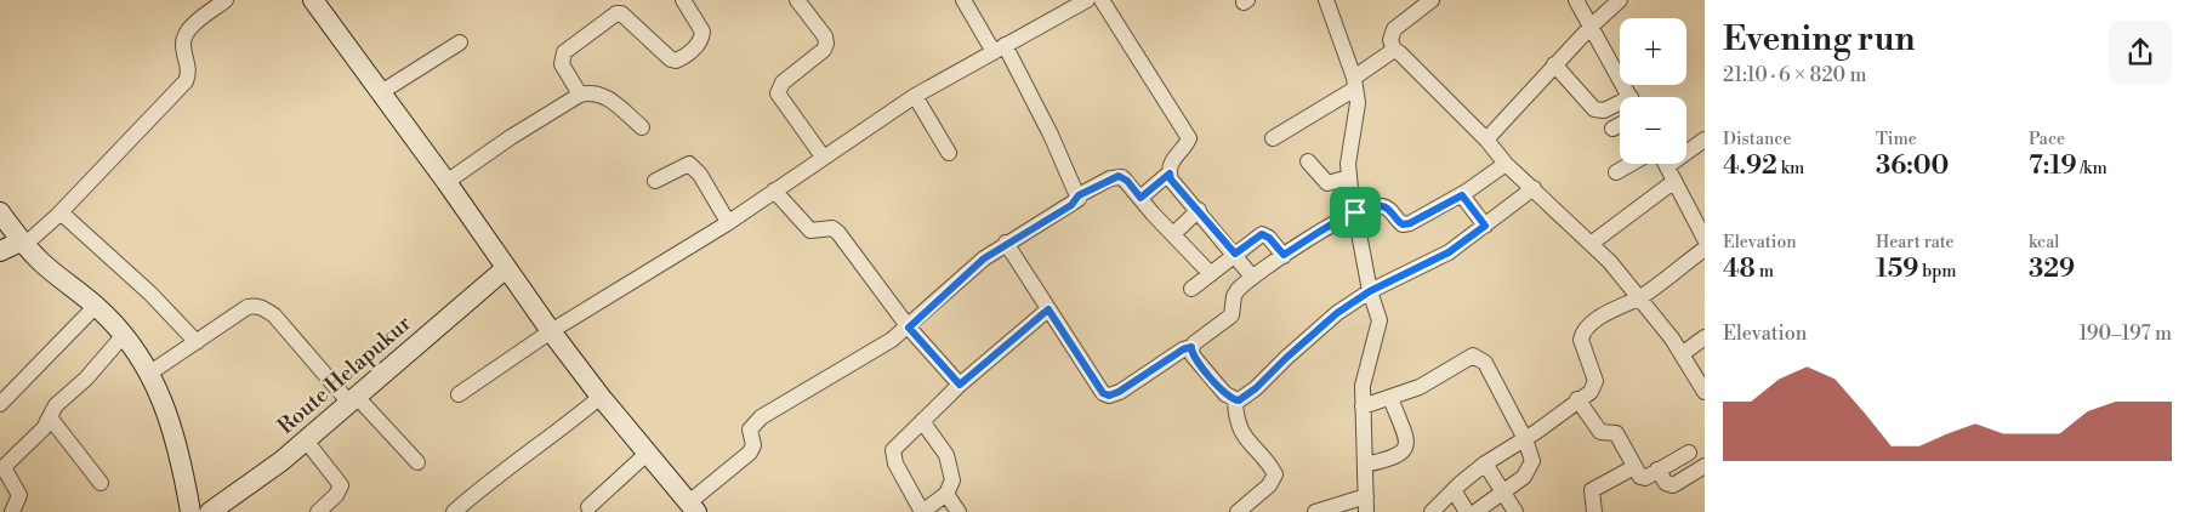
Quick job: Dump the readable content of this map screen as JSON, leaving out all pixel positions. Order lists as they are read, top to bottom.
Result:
{
  "streets": {
    "street": ["Route Helapukur"]
  },
  "page": {
    "heading": ["Evening run", "21:10 · 6 × 820 m"],
    "map_buttons": ["+", "−"],
    "stats": [
      ["Distance", "4.92 km"],
      ["Time", "36:00"],
      ["Pace", "7:19 /km"],
      ["Elevation", "48 m"],
      ["Heart rate", "159 bpm"],
      ["kcal", "329"]
    ],
    "chart": ["Elevation", "190–197 m"]
  }
}
